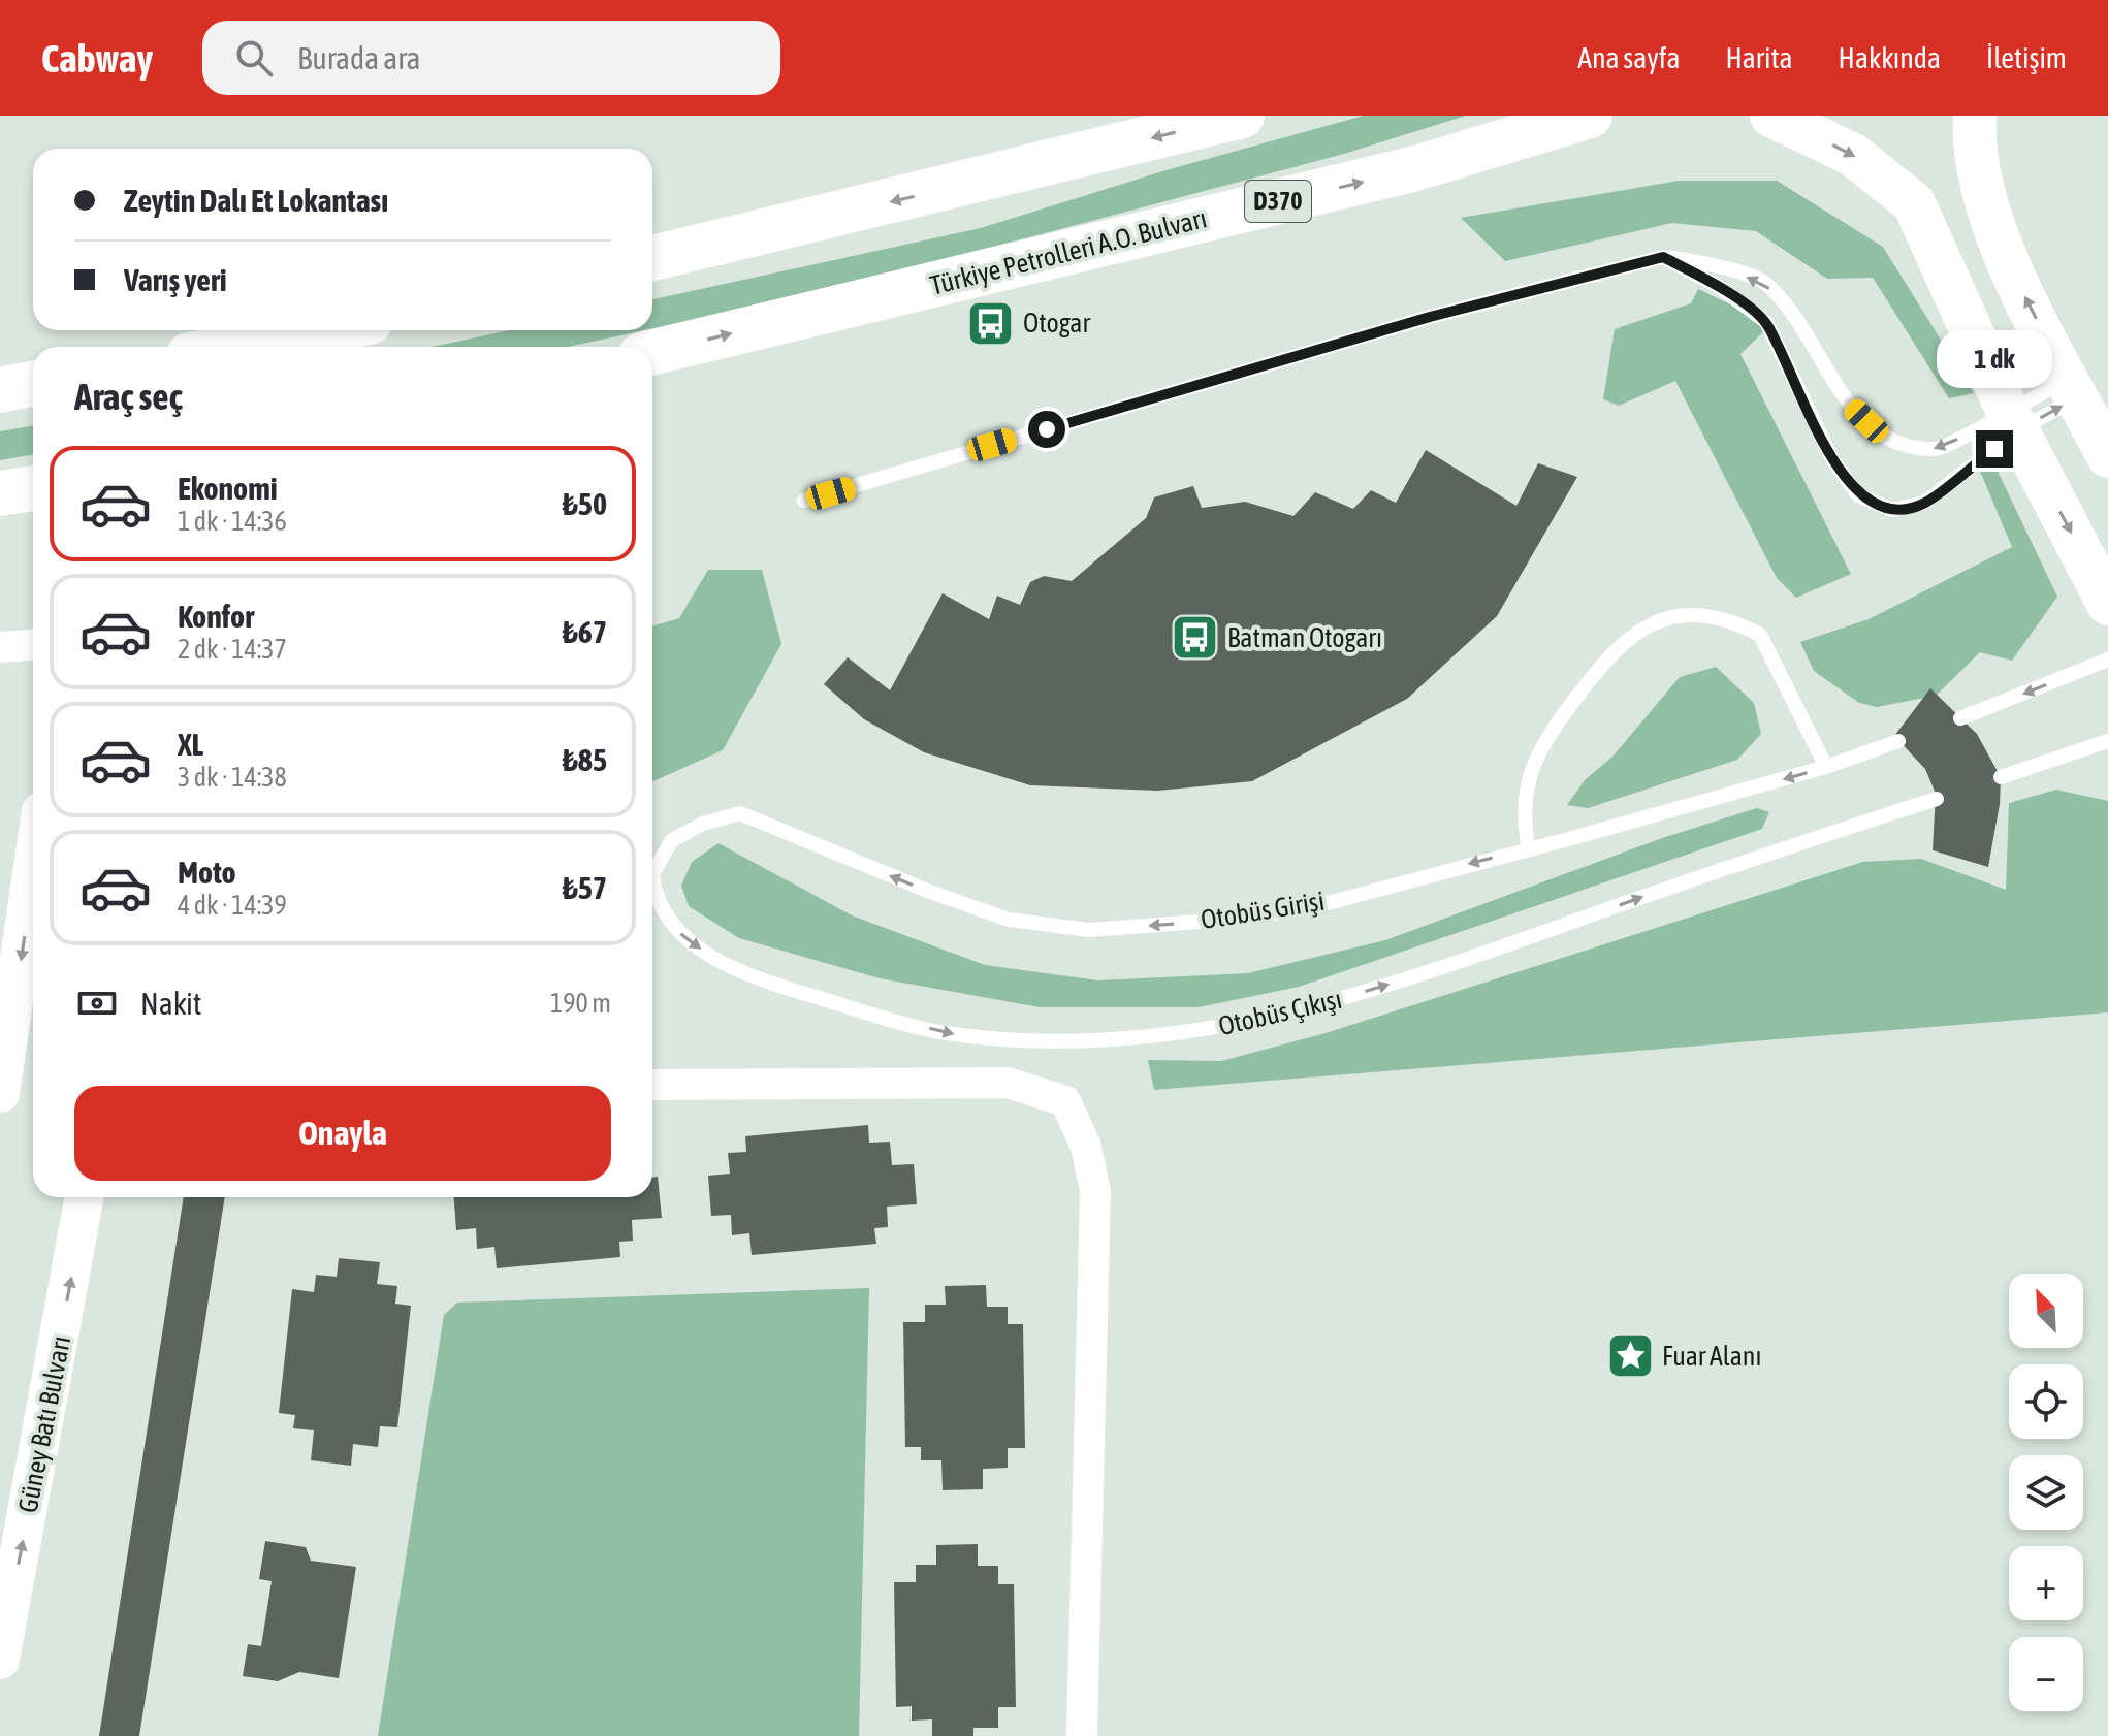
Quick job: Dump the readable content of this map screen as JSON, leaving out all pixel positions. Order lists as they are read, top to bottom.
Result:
{
  "streets": {
    "highway": ["D370", "Türkiye Petrolleri A.O. Bulvarı"],
    "street": ["Güney Batı Bulvarı"],
    "lane": ["Otobüs Girişi", "Otobüs Çıkışı"]
  },
  "one_way": ["Otobüs Girişi", "Otobüs Çıkışı", "Güney Batı Bulvarı"],
  "places": {
    "bus stop": ["Otogar", "Batman Otogarı"],
    "place": ["Fuar Alanı"]
  },
  "north": "top left",
  "page": {
    "header": "Cabway",
    "search": "Burada ara",
    "nav": [
      "Ana sayfa",
      "Harita",
      "Hakkında",
      "İletişim"
    ],
    "banner": ["Zeytin Dalı Et Lokantası", "Varış yeri"],
    "bubble": "1 dk",
    "heading": "Araç seç",
    "list": [
      {
        "name": "Ekonomi",
        "note": "1 dk · 14:36",
        "value": "₺50"
      },
      {
        "name": "Konfor",
        "note": "2 dk · 14:37",
        "value": "₺67"
      },
      {
        "name": "XL",
        "note": "3 dk · 14:38",
        "value": "₺85"
      },
      {
        "name": "Moto",
        "note": "4 dk · 14:39",
        "value": "₺57"
      }
    ],
    "pay": ["Nakit", "190 m"],
    "buttons": "Onayla",
    "map_buttons": ["+", "−"]
  }
}
